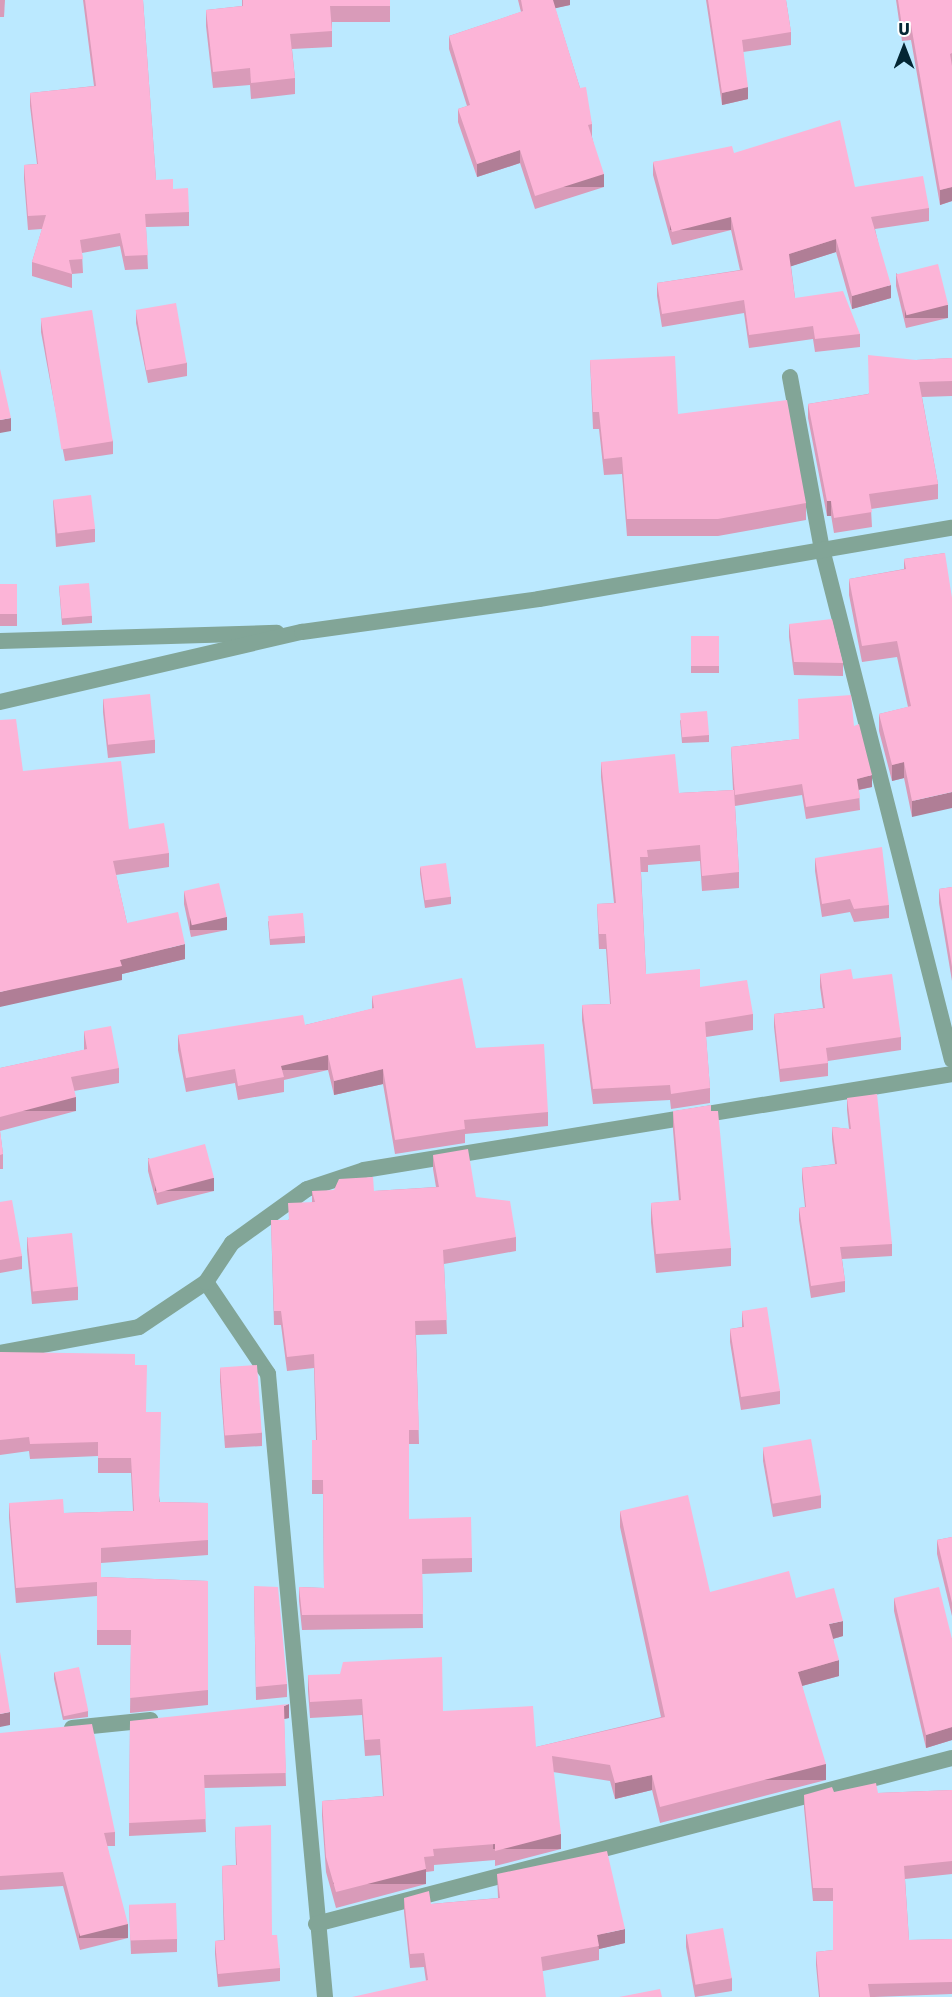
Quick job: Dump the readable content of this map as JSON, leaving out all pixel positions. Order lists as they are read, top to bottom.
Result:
{
  "north": "top"
}
